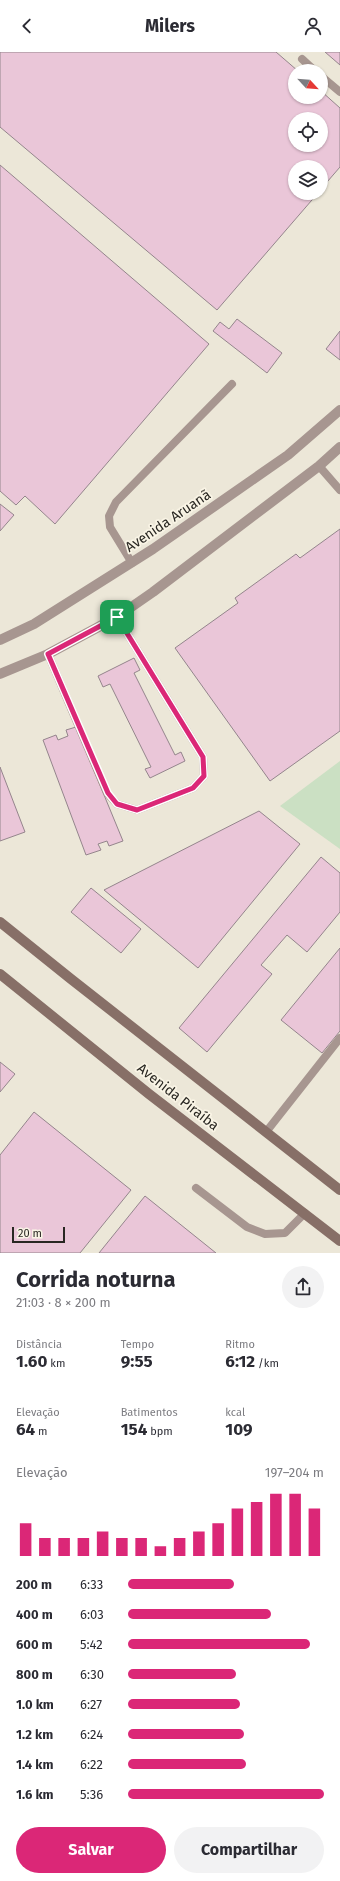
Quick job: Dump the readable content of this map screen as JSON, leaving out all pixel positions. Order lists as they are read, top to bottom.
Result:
{
  "streets": {
    "main road": ["Avenida Piraíba"],
    "street": ["Avenida Aruanã"]
  },
  "scale_bar": "20 m",
  "north": "bottom right",
  "page": {
    "header": "Milers",
    "scale": "20 m",
    "heading": ["Corrida noturna", "21:03 · 8 × 200 m"],
    "stats": [
      ["Distância", "1.60 km"],
      ["Tempo", "9:55"],
      ["Ritmo", "6:12 /km"],
      ["Elevação", "64 m"],
      ["Batimentos", "154 bpm"],
      ["kcal", "109"]
    ],
    "chart": ["Elevação", "197–204 m"],
    "list": [
      {
        "name": "200 m",
        "note": "6:33"
      },
      {
        "name": "400 m",
        "note": "6:03"
      },
      {
        "name": "600 m",
        "note": "5:42"
      },
      {
        "name": "800 m",
        "note": "6:30"
      },
      {
        "name": "1.0 km",
        "note": "6:27"
      },
      {
        "name": "1.2 km",
        "note": "6:24"
      },
      {
        "name": "1.4 km",
        "note": "6:22"
      },
      {
        "name": "1.6 km",
        "note": "5:36"
      }
    ],
    "buttons": ["Salvar", "Compartilhar"]
  }
}
